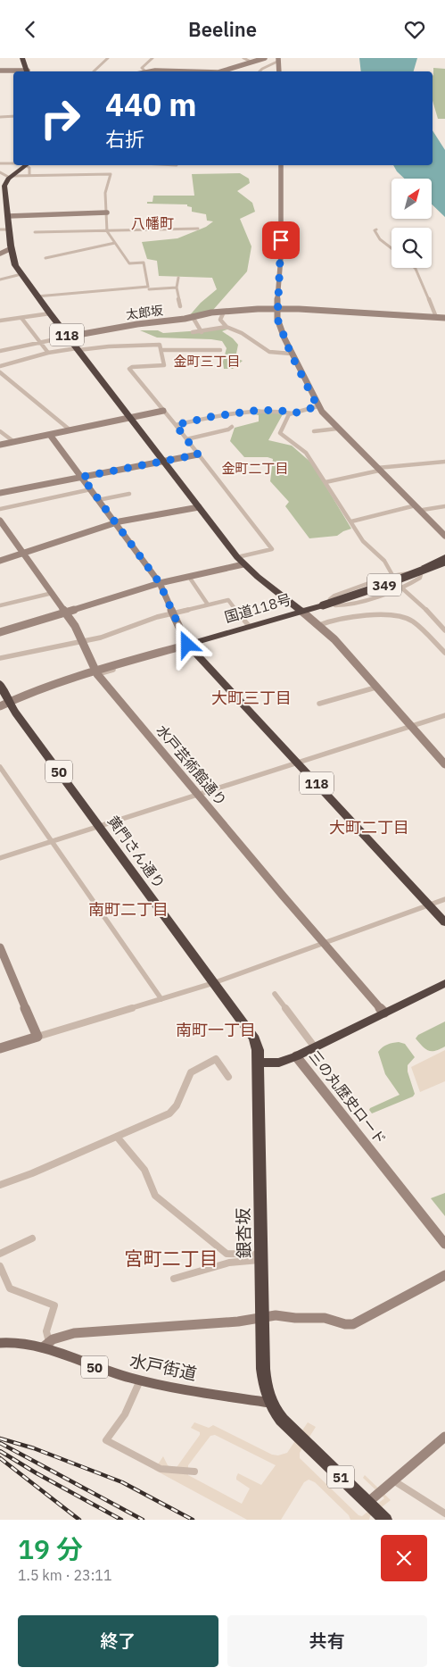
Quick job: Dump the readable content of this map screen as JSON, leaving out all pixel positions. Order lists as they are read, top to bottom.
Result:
{
  "streets": {
    "highway": [
      "118",
      "349",
      "国道118号",
      "50",
      "黄門さん通り",
      "三の丸歴史ロード",
      "銀杏坂",
      "51"
    ],
    "main road": ["水戸街道"],
    "street": ["太郎坂", "水戸芸術館通り"]
  },
  "crossings": [
    ["太郎坂", "国道118号"],
    ["118", "国道118号"],
    ["349", "国道118号"],
    ["水戸芸術館通り", "三の丸歴史ロード"],
    ["黄門さん通り", "銀杏坂"],
    ["銀杏坂", "水戸街道"],
    ["銀杏坂", "51"],
    ["水戸街道", "51"]
  ],
  "districts": [
    "八幡町",
    "金町三丁目",
    "金町二丁目",
    "大町三丁目",
    "大町二丁目",
    "南町二丁目",
    "南町一丁目",
    "宮町二丁目"
  ],
  "north": "top right",
  "page": {
    "header": "Beeline",
    "turn": ["440 m", "右折"],
    "heading": ["19 分", "1.5 km · 23:11"],
    "buttons": ["終了", "共有"]
  }
}
